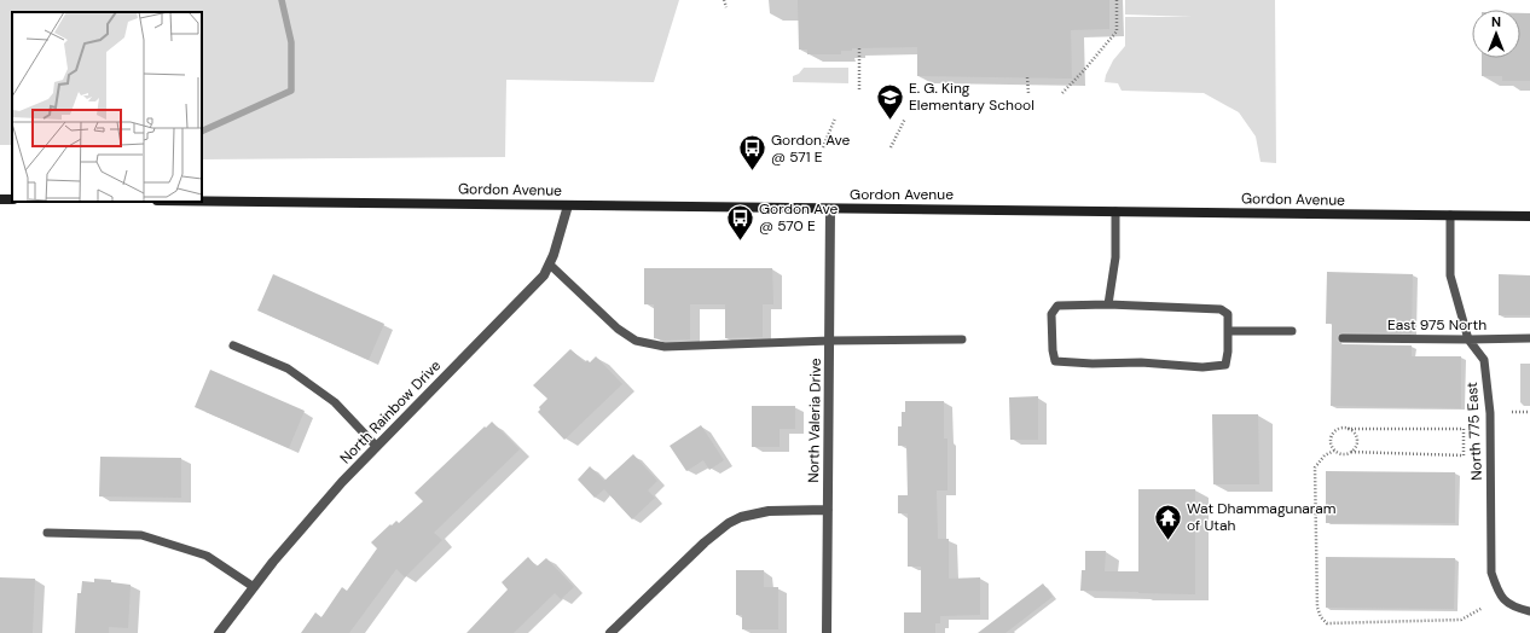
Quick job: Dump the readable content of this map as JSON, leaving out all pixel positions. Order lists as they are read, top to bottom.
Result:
{
  "streets": {
    "main road": ["Gordon Avenue"],
    "street": ["North Rainbow Drive", "North Valeria Drive"],
    "lane": ["East 975 North", "North 775 East"]
  },
  "crossings": [
    ["Gordon Avenue", "North Rainbow Drive"],
    ["Gordon Avenue", "North Valeria Drive"],
    ["Gordon Avenue", "North 775 East"],
    ["East 975 North", "North 775 East"]
  ],
  "places": {
    "school or university": ["E. G. King Elementary School"],
    "bus stop": ["Gordon Ave @ 571 E", "Gordon Ave @ 570 E"],
    "temple": ["Wat Dhammagunaram of Utah"]
  },
  "north": "top"
}
